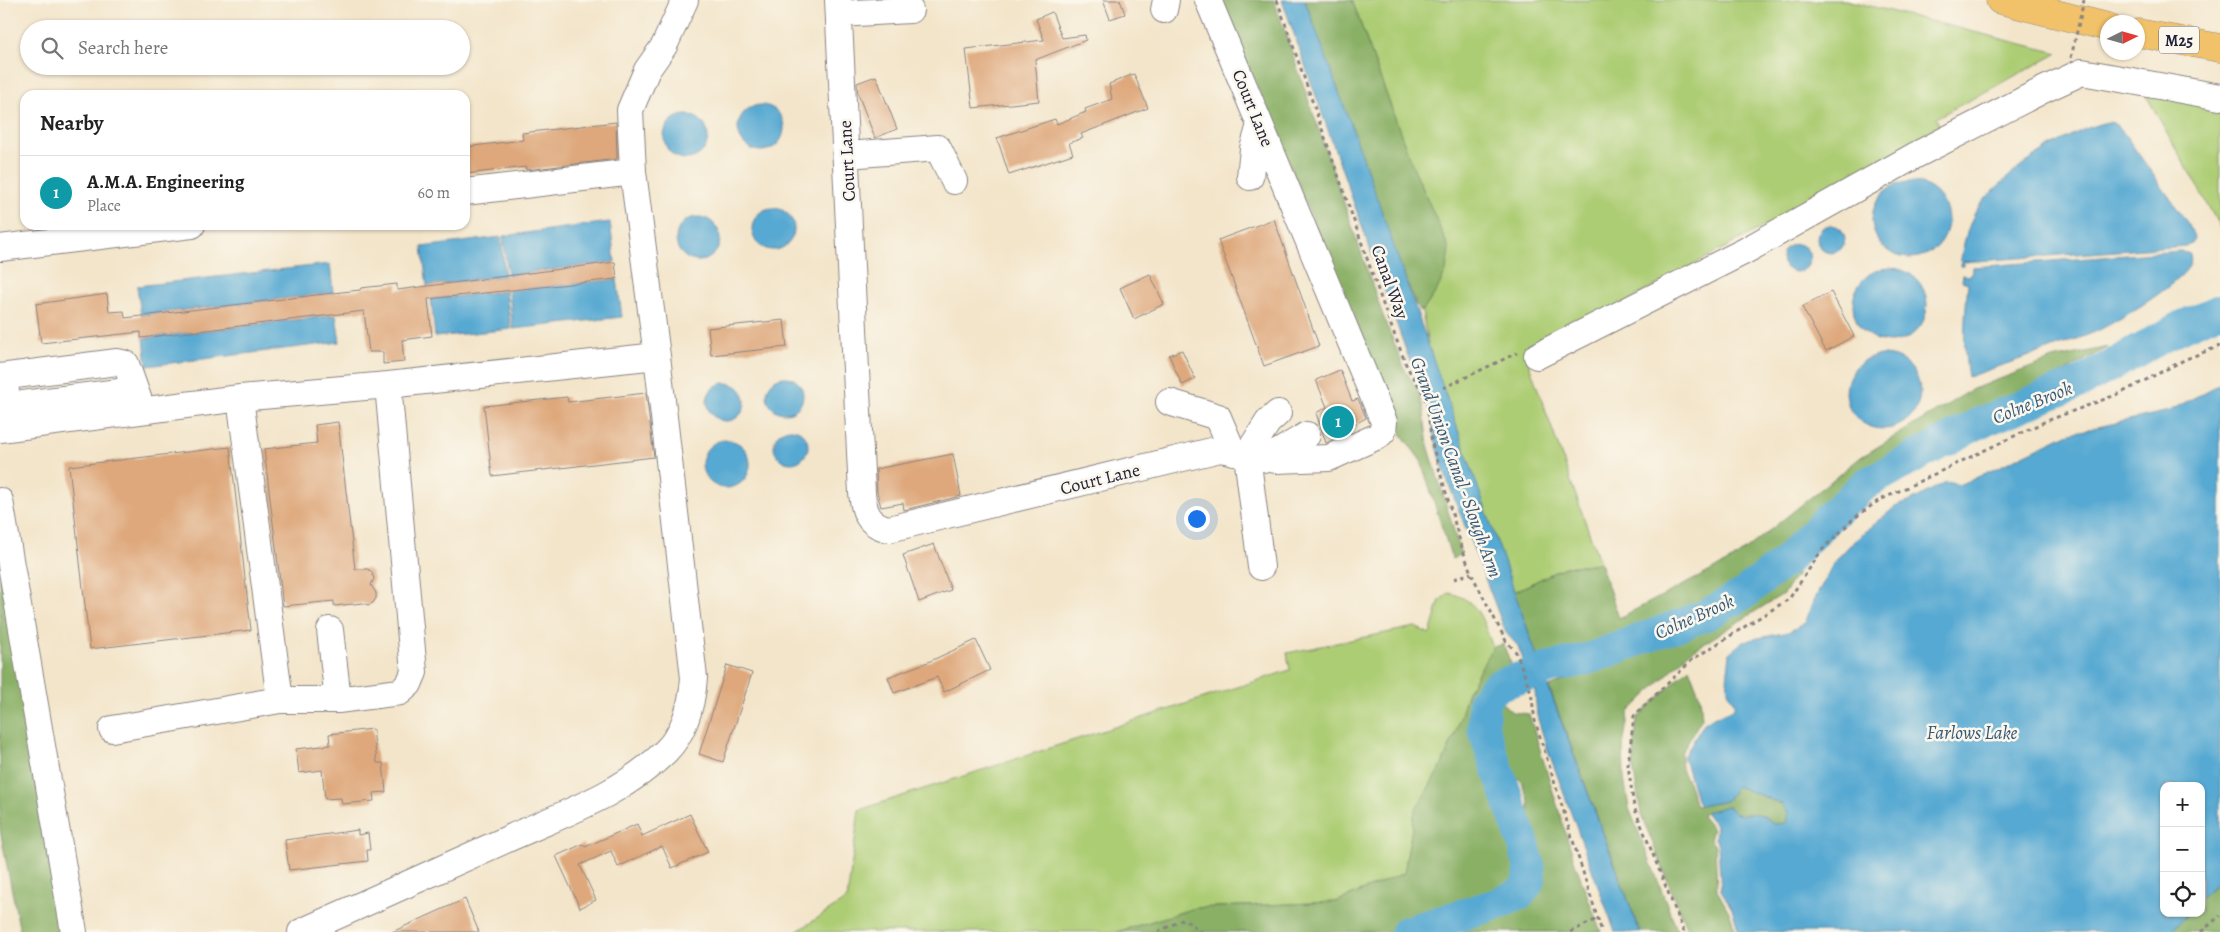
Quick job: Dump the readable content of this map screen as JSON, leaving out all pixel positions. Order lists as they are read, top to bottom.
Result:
{
  "streets": {
    "highway": ["M25"],
    "lane": ["Court Lane"],
    "path": ["Canal Way"]
  },
  "water": ["Colne Brook", "Grand Union Canal - Slough Arm", "Farlows Lake"],
  "north": "right",
  "page": {
    "search": "Search here",
    "heading": "Nearby",
    "list": [
      {
        "mark": "1",
        "name": "A.M.A. Engineering",
        "note": "Place",
        "value": "60 m"
      }
    ],
    "pins": "1",
    "map_buttons": ["+", "−"]
  }
}
